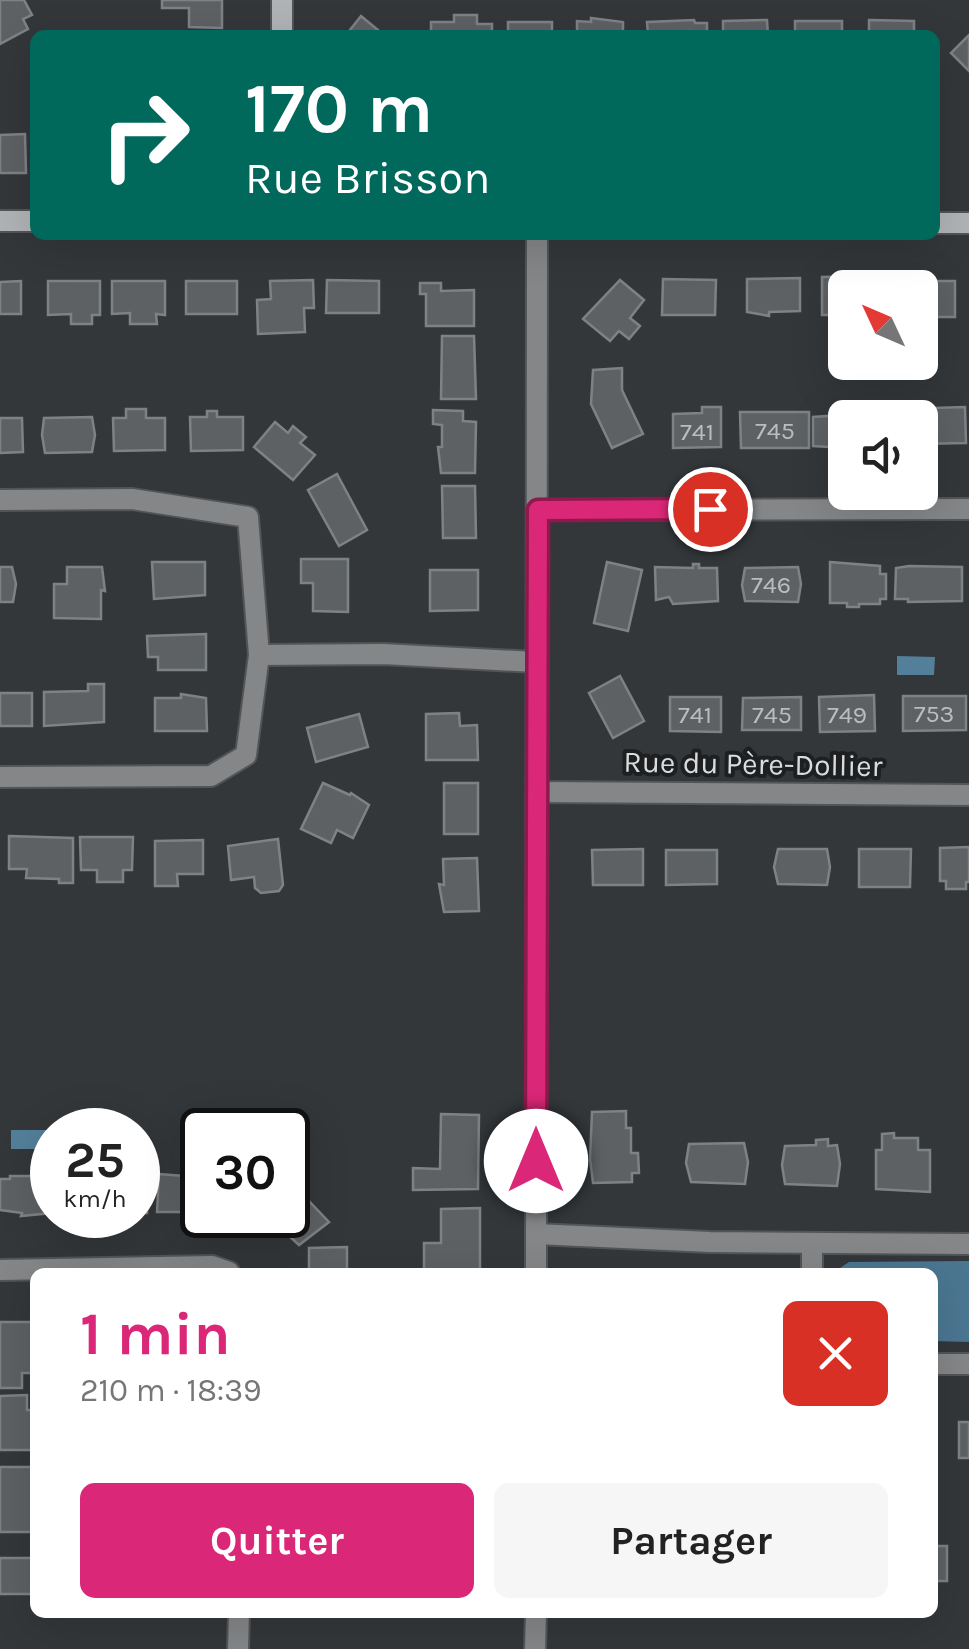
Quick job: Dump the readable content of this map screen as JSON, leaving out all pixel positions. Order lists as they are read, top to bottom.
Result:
{
  "streets": {
    "street": ["Rue du Père-Dollier"]
  },
  "house_numbers": [
    "745",
    "741",
    "746",
    "753",
    "741",
    "745",
    "749"
  ],
  "north": "top left",
  "page": {
    "turn": ["170 m", "Rue Brisson"],
    "speed": "25 km/h",
    "limit": "30",
    "heading": ["1 min", "210 m · 18:39"],
    "buttons": ["Quitter", "Partager"]
  }
}
